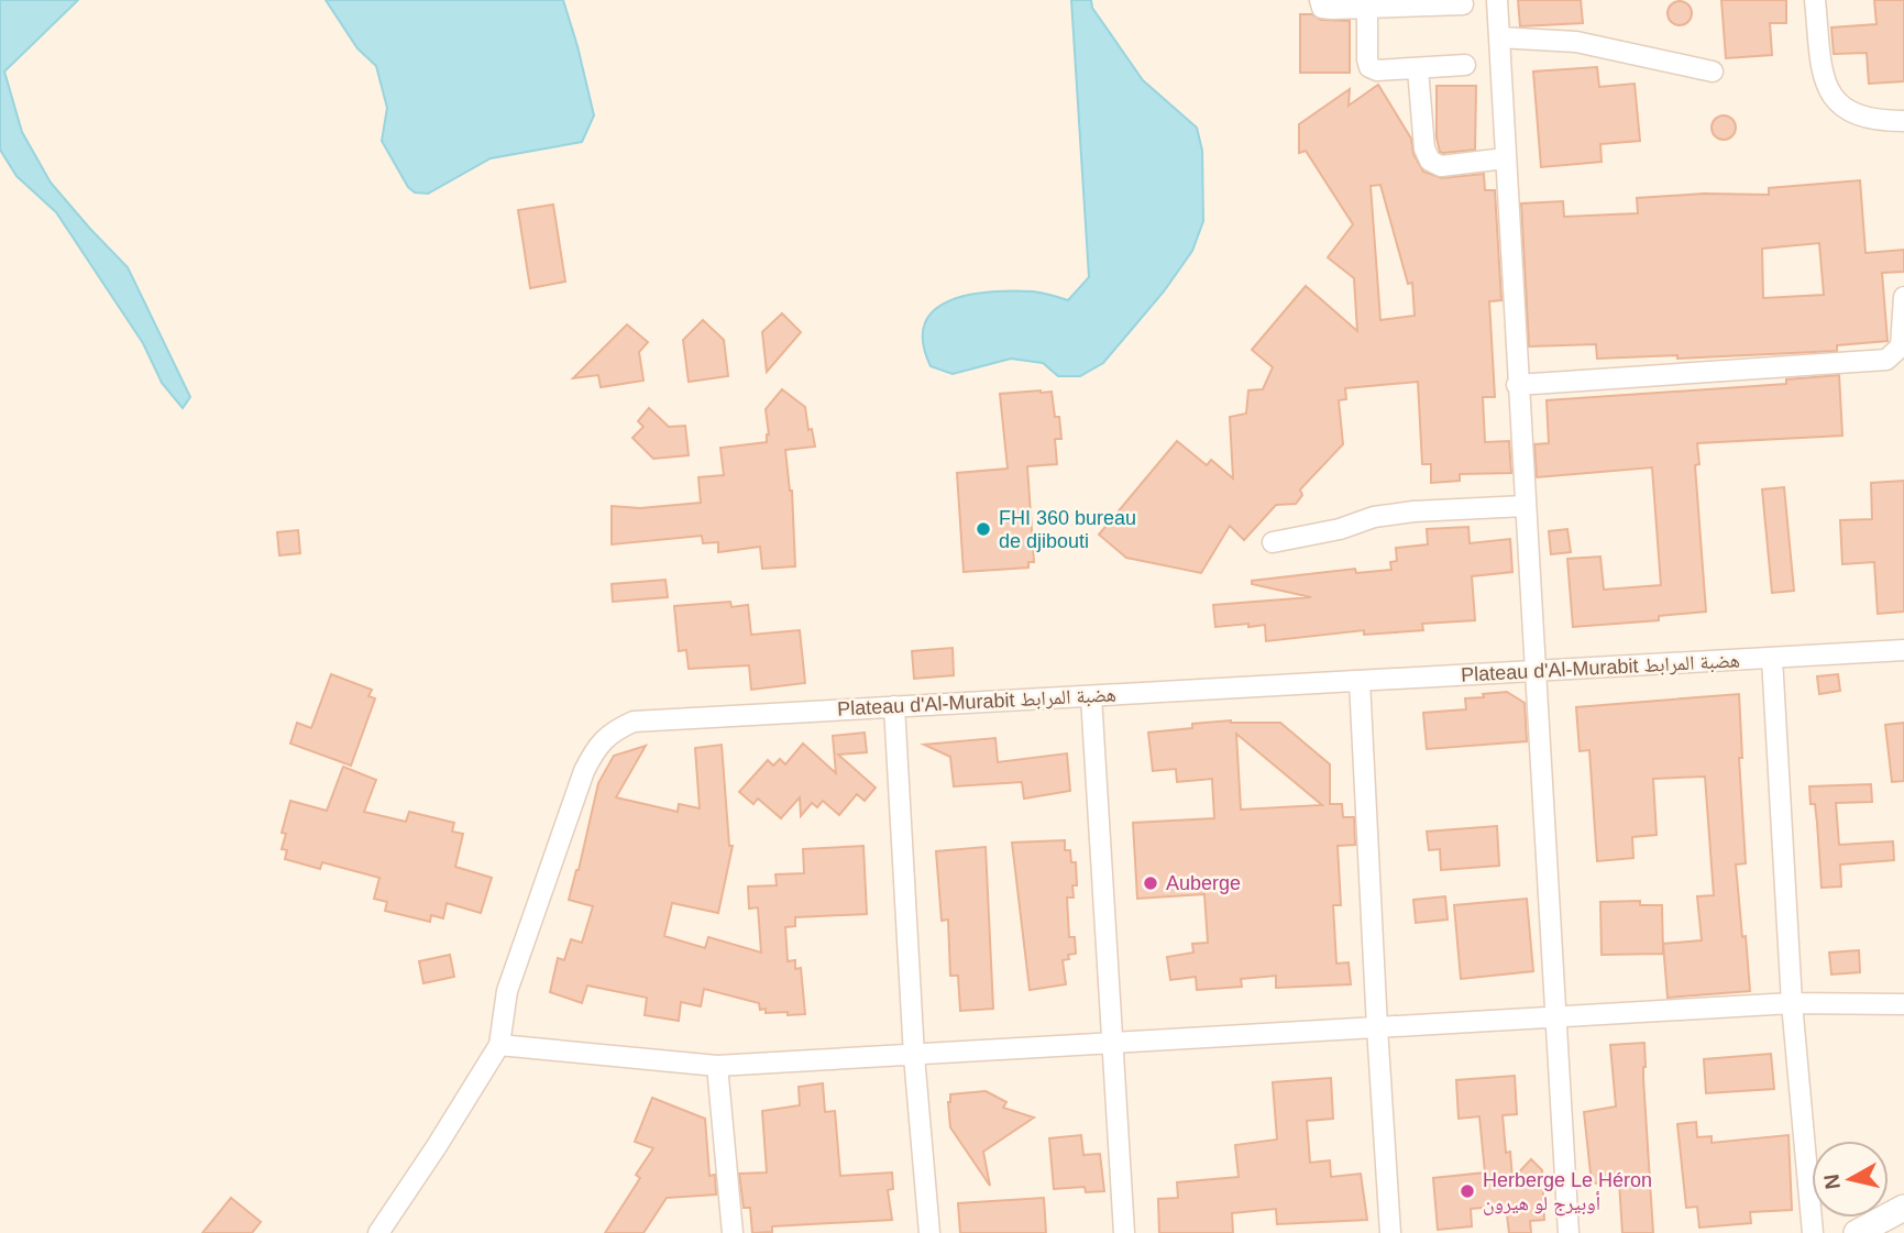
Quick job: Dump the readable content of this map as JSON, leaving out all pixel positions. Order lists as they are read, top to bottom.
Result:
{
  "streets": {
    "street": ["Plateau d'Al-Murabit هضبة المرابط"]
  },
  "places": ["FHI 360 bureau de djibouti", "Auberge", "Herberge Le Héron أوبيرج لو هيرون"],
  "north": "left"
}
